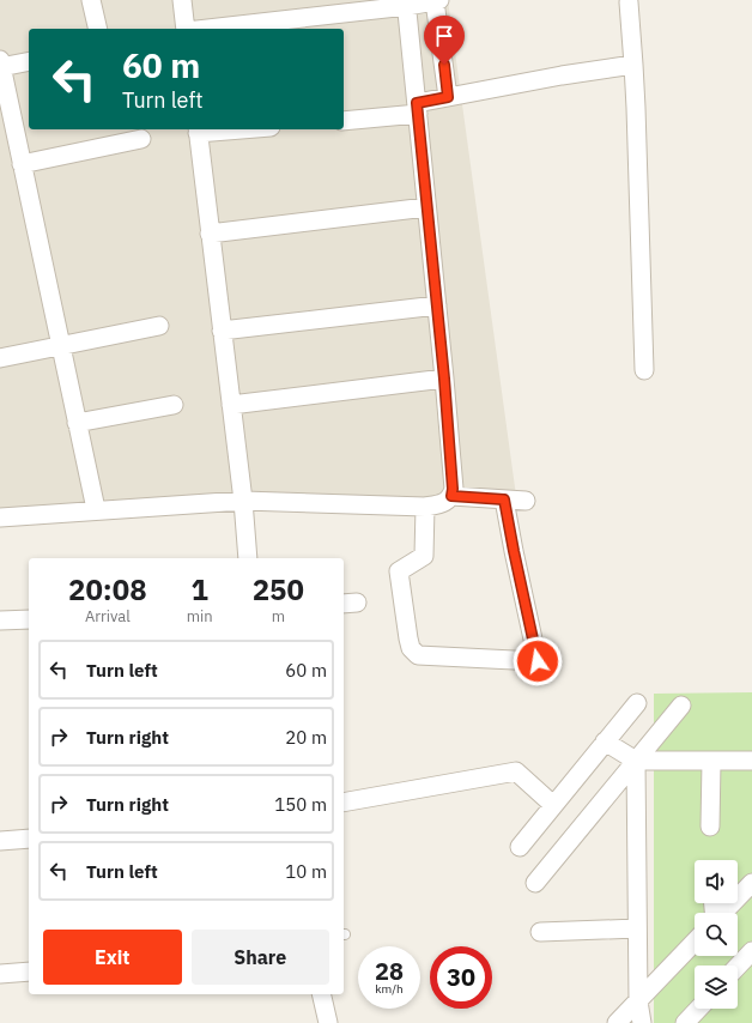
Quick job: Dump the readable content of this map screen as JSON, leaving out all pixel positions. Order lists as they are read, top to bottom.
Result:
{
  "page": {
    "turn": ["60 m", "Turn left"],
    "eta": [
      "20:08",
      "Arrival",
      "1",
      "min",
      "250",
      "m"
    ],
    "list": [
      {
        "name": "Turn left",
        "value": "60 m"
      },
      {
        "name": "Turn right",
        "value": "20 m"
      },
      {
        "name": "Turn right",
        "value": "150 m"
      },
      {
        "name": "Turn left",
        "value": "10 m"
      }
    ],
    "buttons": ["Exit", "Share"],
    "speed": "28 km/h",
    "limit": "30"
  }
}
